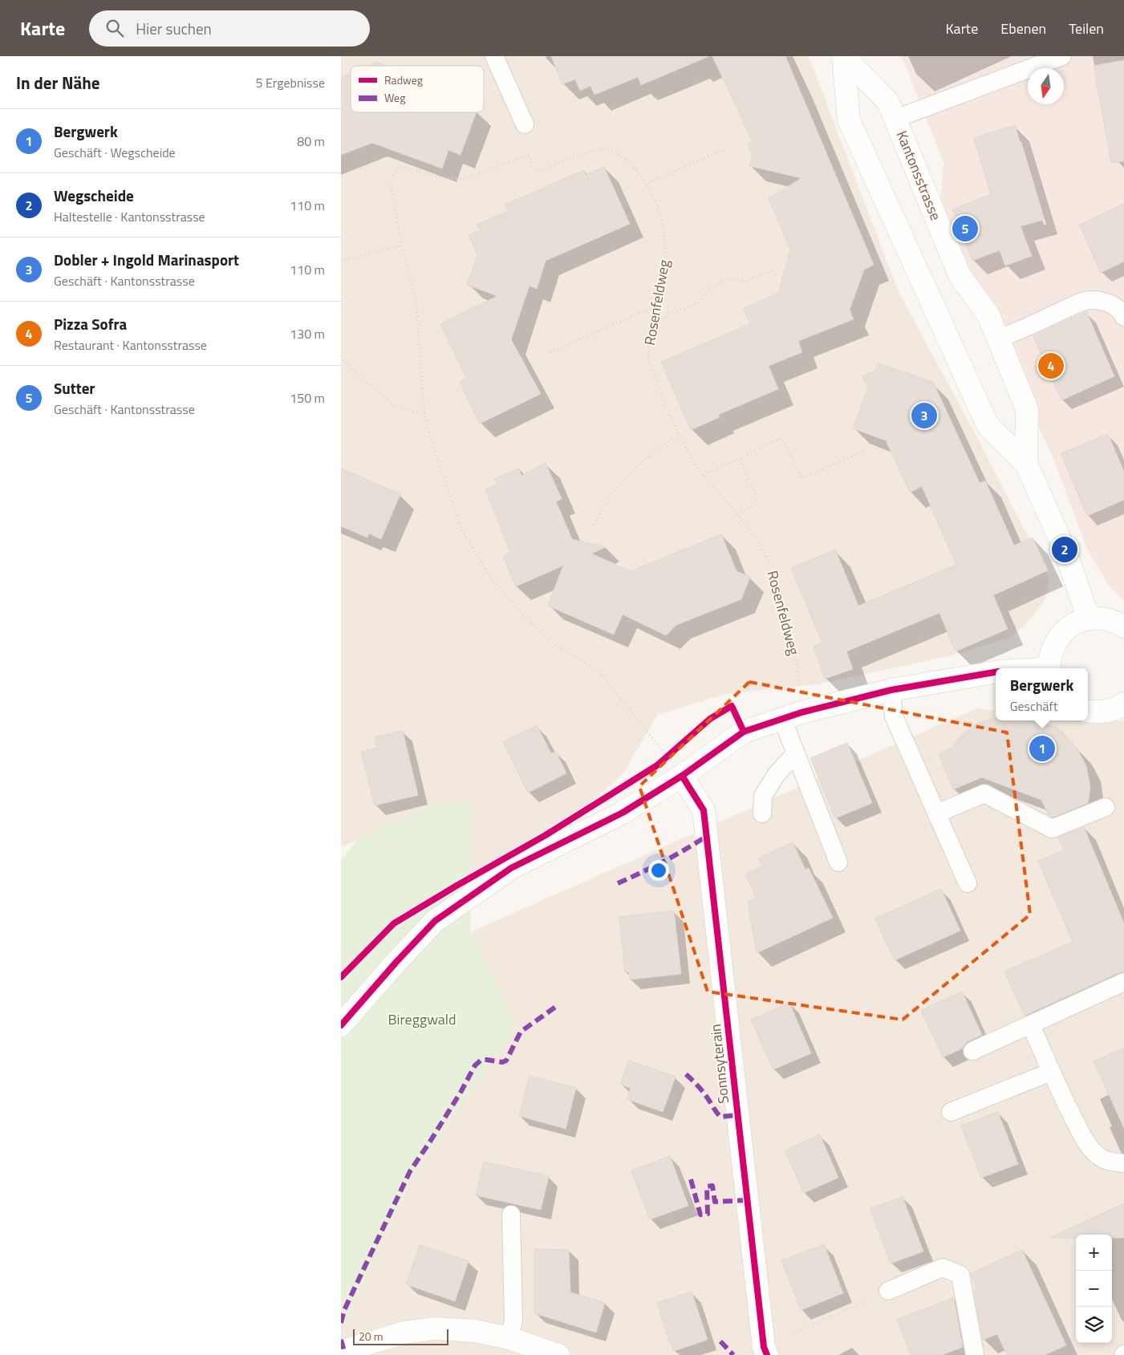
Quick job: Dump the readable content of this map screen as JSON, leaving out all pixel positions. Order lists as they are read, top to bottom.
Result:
{
  "streets": {
    "street": ["Kantonsstrasse", "Sonnsyterain"],
    "path": ["Rosenfeldweg"]
  },
  "parks": ["Bireggwald"],
  "legend": ["Radweg", "Weg"],
  "scale_bar": "20 m",
  "north": "bottom",
  "page": {
    "header": "Karte",
    "search": "Hier suchen",
    "nav": ["Karte", "Ebenen", "Teilen"],
    "heading": ["In der Nähe", "5 Ergebnisse"],
    "list": [
      {
        "mark": "1",
        "name": "Bergwerk",
        "note": "Geschäft · Wegscheide",
        "value": "80 m"
      },
      {
        "mark": "2",
        "name": "Wegscheide",
        "note": "Haltestelle · Kantonsstrasse",
        "value": "110 m"
      },
      {
        "mark": "3",
        "name": "Dobler + Ingold Marinasport",
        "note": "Geschäft · Kantonsstrasse",
        "value": "110 m"
      },
      {
        "mark": "4",
        "name": "Pizza Sofra",
        "note": "Restaurant · Kantonsstrasse",
        "value": "130 m"
      },
      {
        "mark": "5",
        "name": "Sutter",
        "note": "Geschäft · Kantonsstrasse",
        "value": "150 m"
      }
    ],
    "pins": [
      "5",
      "4",
      "3",
      "2",
      "1"
    ],
    "popup": ["Bergwerk", "Geschäft"],
    "map_buttons": ["+", "−"],
    "scale": "20 m"
  }
}
